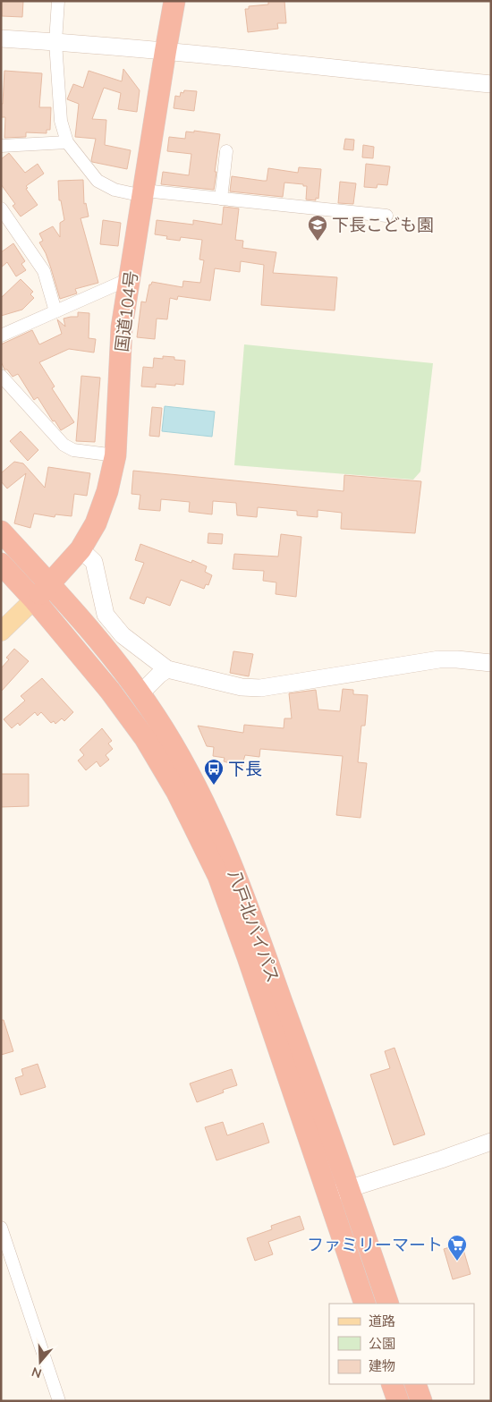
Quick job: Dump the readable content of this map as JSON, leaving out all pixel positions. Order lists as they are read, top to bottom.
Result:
{
  "streets": {
    "highway": ["国道104号", "八戸北バイパス"]
  },
  "crossings": [
    ["国道104号", "八戸北バイパス"]
  ],
  "places": {
    "school or university": ["下長こども園"],
    "bus stop": ["下長"],
    "supermarket": ["ファミリーマート"]
  },
  "legend": ["道路", "公園", "建物"],
  "north": "bottom"
}
